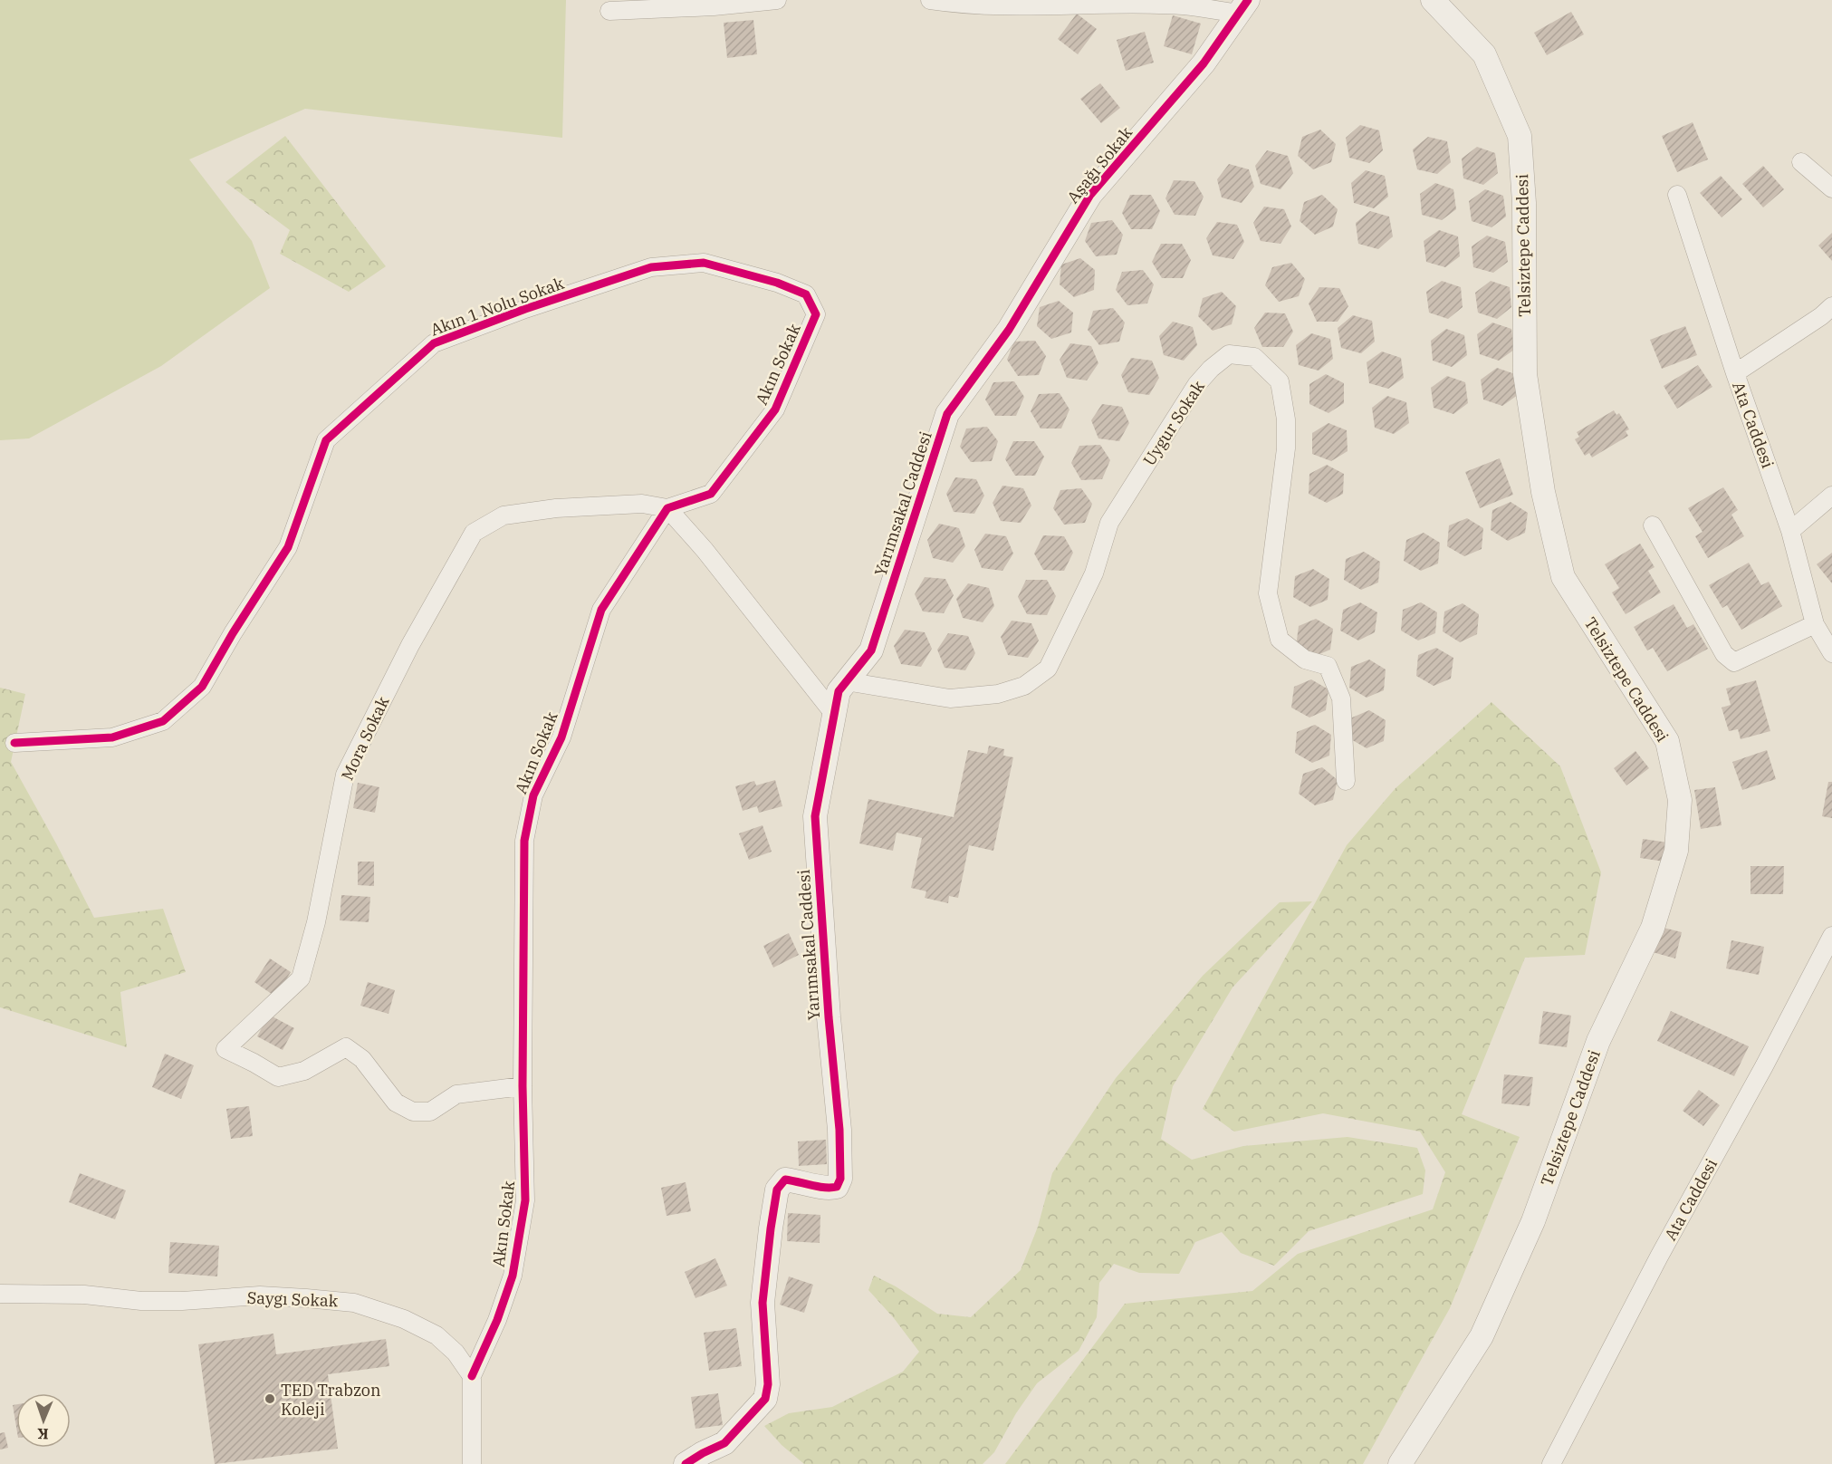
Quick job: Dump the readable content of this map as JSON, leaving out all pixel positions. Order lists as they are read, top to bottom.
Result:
{
  "streets": {
    "street": [
      "Aşağı Sokak",
      "Telsiztepe Caddesi",
      "Akın 1 Nolu Sokak",
      "Akın Sokak",
      "Uygur Sokak",
      "Ata Caddesi",
      "Yarımsakal Caddesi",
      "Mora Sokak",
      "Saygı Sokak"
    ]
  },
  "crossings": [
    ["Aşağı Sokak", "Yarımsakal Caddesi"],
    ["Akın 1 Nolu Sokak", "Akın Sokak"],
    ["Akın Sokak", "Mora Sokak"],
    ["Akın Sokak", "Saygı Sokak"],
    ["Uygur Sokak", "Yarımsakal Caddesi"]
  ],
  "places": ["TED Trabzon Koleji"],
  "north": "bottom"
}
